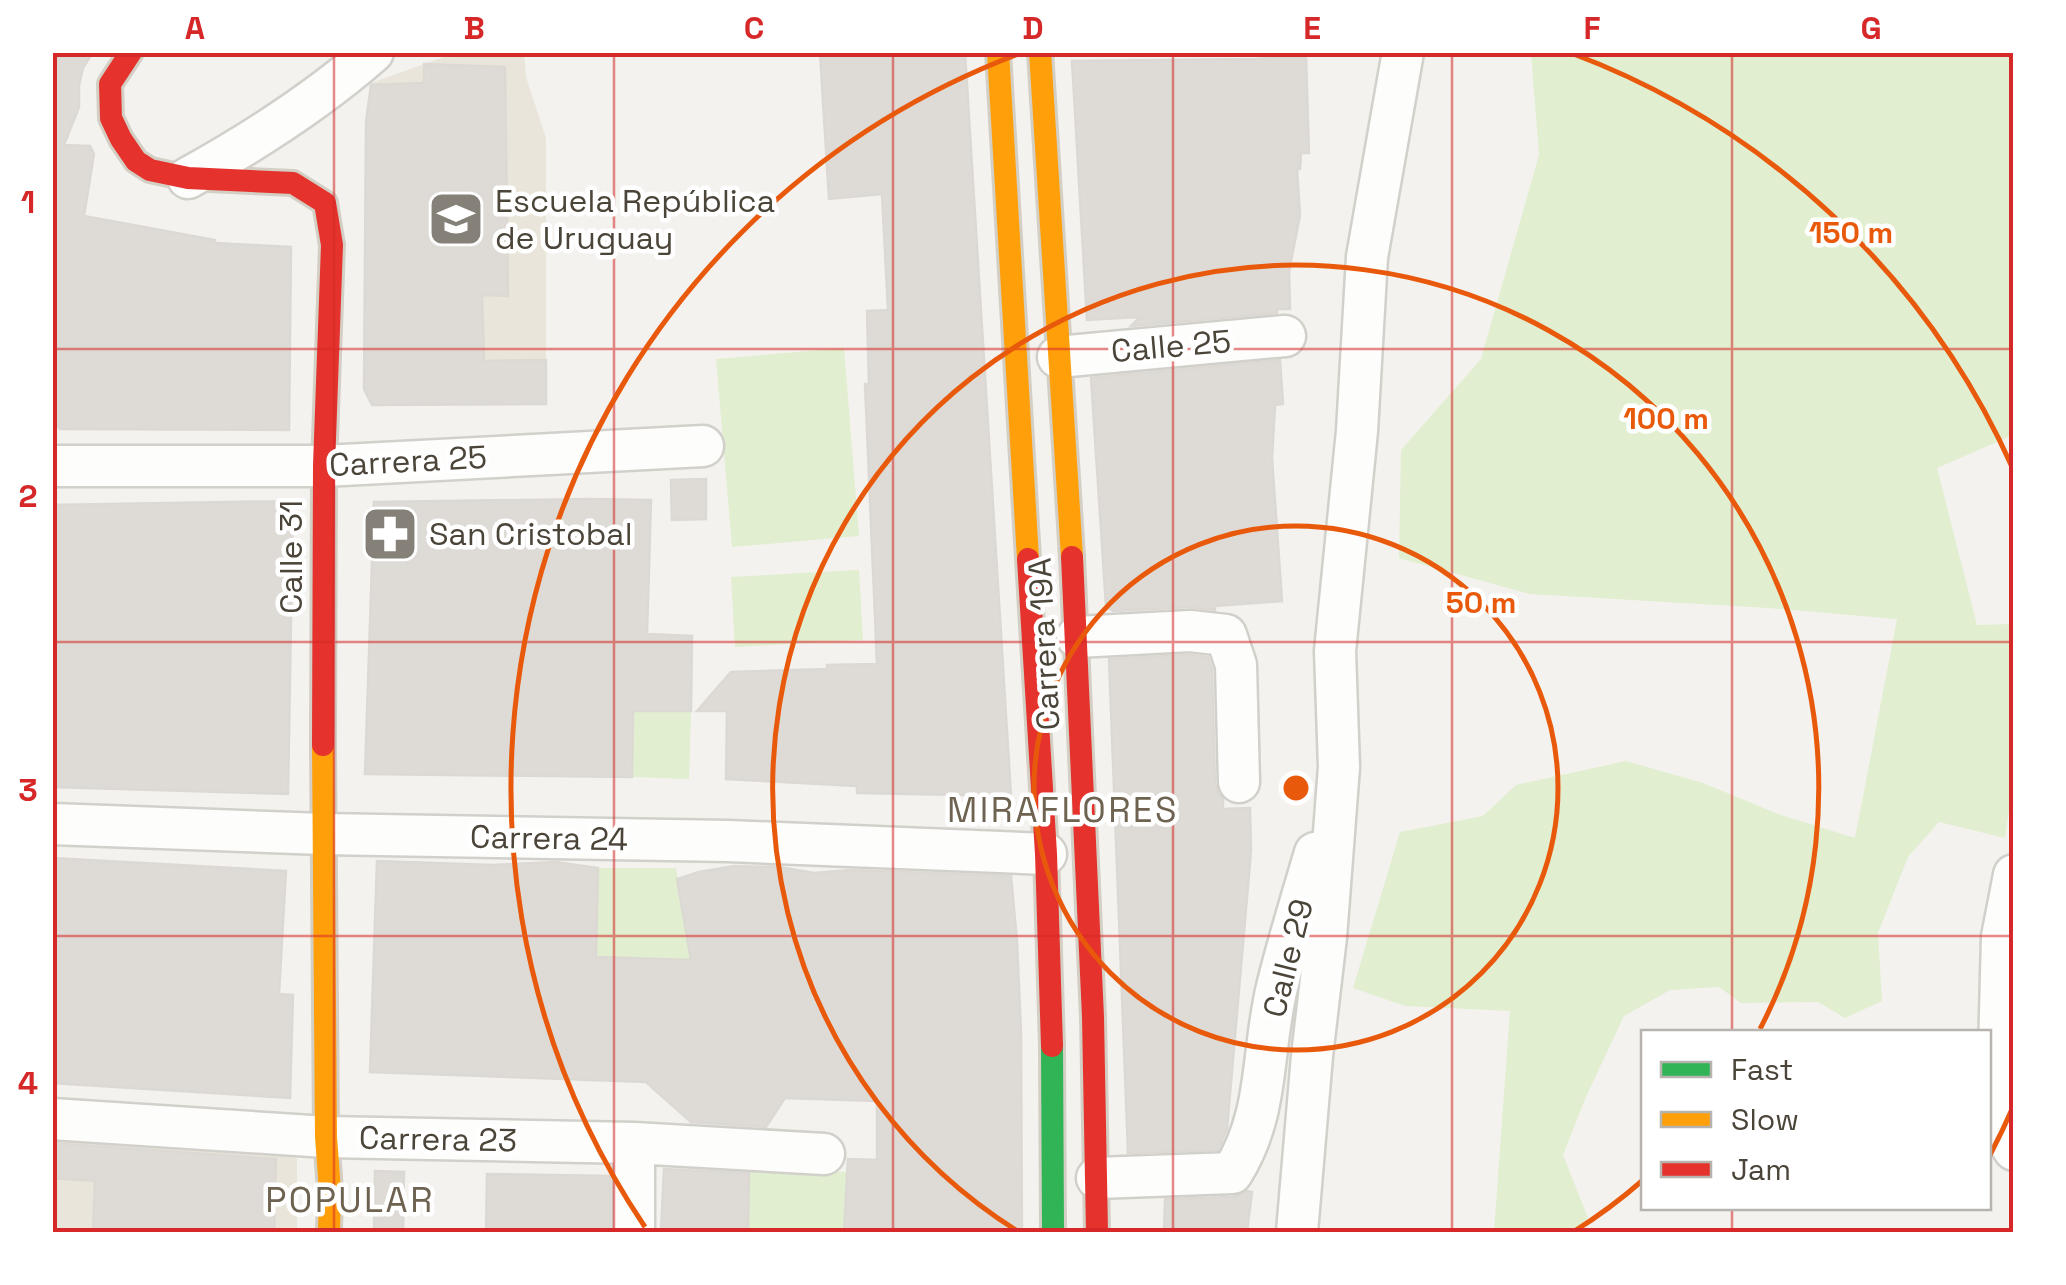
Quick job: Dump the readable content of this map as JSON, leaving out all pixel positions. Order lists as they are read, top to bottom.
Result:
{
  "streets": {
    "main road": ["Calle 31", "Carrera 19A"],
    "street": [
      "Calle 25",
      "Carrera 25",
      "Carrera 24",
      "Calle 29",
      "Carrera 23"
    ]
  },
  "crossings": [
    ["Calle 25", "Carrera 19A"],
    ["Carrera 25", "Calle 31"],
    ["Calle 31", "Carrera 24"],
    ["Calle 31", "Carrera 23"],
    ["Carrera 19A", "Carrera 24"],
    ["Carrera 19A", "Calle 29"]
  ],
  "districts": ["MIRAFLORES", "POPULAR"],
  "places": {
    "school or university": ["Escuela República de Uruguay"],
    "pharmacy": ["San Cristobal"]
  },
  "legend": ["Fast", "Slow", "Jam"],
  "grid": {
    "columns": [
      "A",
      "B",
      "C",
      "D",
      "E",
      "F",
      "G"
    ],
    "rows": [
      "1",
      "2",
      "3",
      "4"
    ]
  },
  "rings": ["150 m", "100 m", "50 m"]
}
